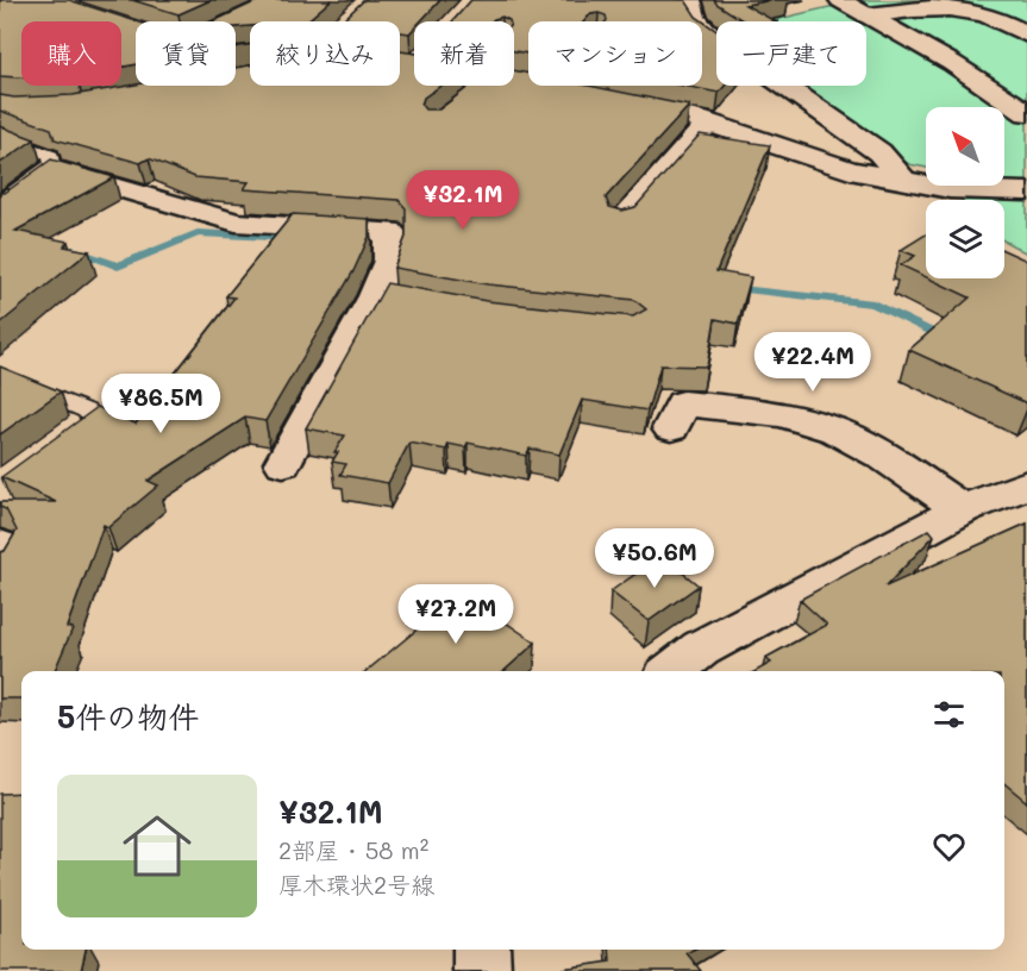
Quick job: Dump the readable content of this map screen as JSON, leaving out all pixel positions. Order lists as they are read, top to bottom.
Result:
{
  "north": "top left",
  "page": {
    "chip": [
      "購入",
      "賃貸",
      "絞り込み",
      "新着",
      "マンション",
      "一戸建て"
    ],
    "price": [
      "¥32.1M",
      "¥22.4M",
      "¥86.5M",
      "¥50.6M",
      "¥27.2M"
    ],
    "heading": "5件の物件",
    "list": [
      {
        "name": "¥32.1M",
        "note": "2部屋 · 58 m² · 厚木環状2号線"
      }
    ]
  }
}
